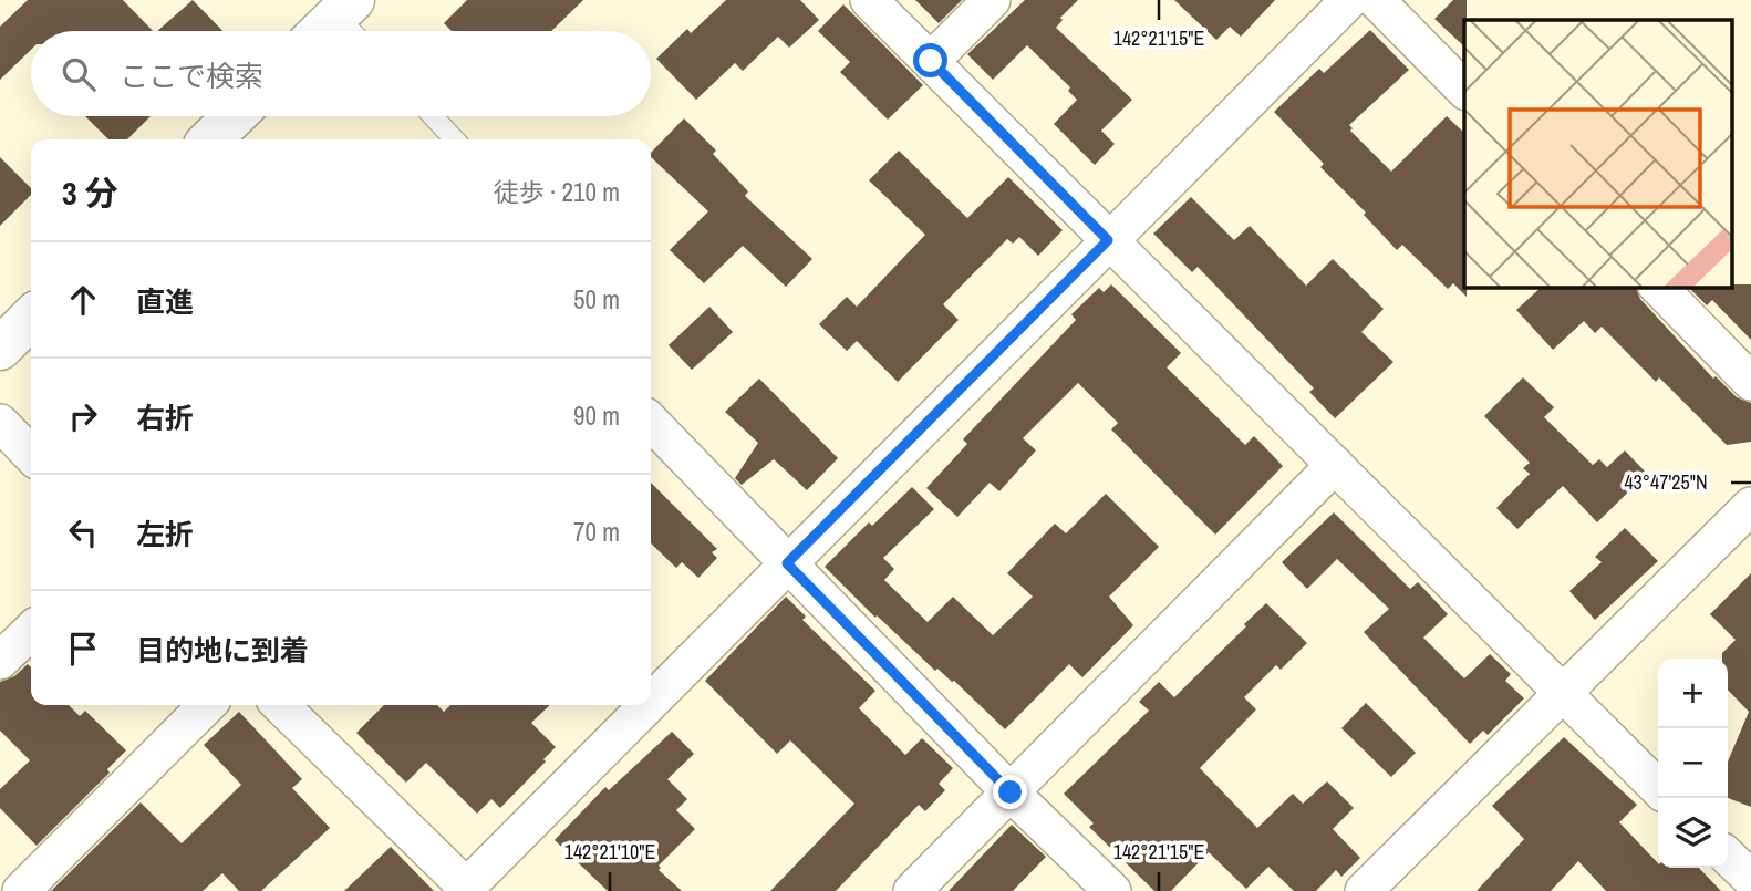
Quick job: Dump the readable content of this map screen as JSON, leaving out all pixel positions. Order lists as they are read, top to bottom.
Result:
{
  "page": {
    "search": "ここで検索",
    "heading": ["3 分", "徒歩 · 210 m"],
    "list": [
      ["直進", "50 m"],
      ["右折", "90 m"],
      ["左折", "70 m"],
      "目的地に到着"
    ],
    "map_buttons": ["+", "−"]
  },
  "coordinates": ["142°21'15\"E", "43°47'25\"N", "142°21'10\"E"]
}
